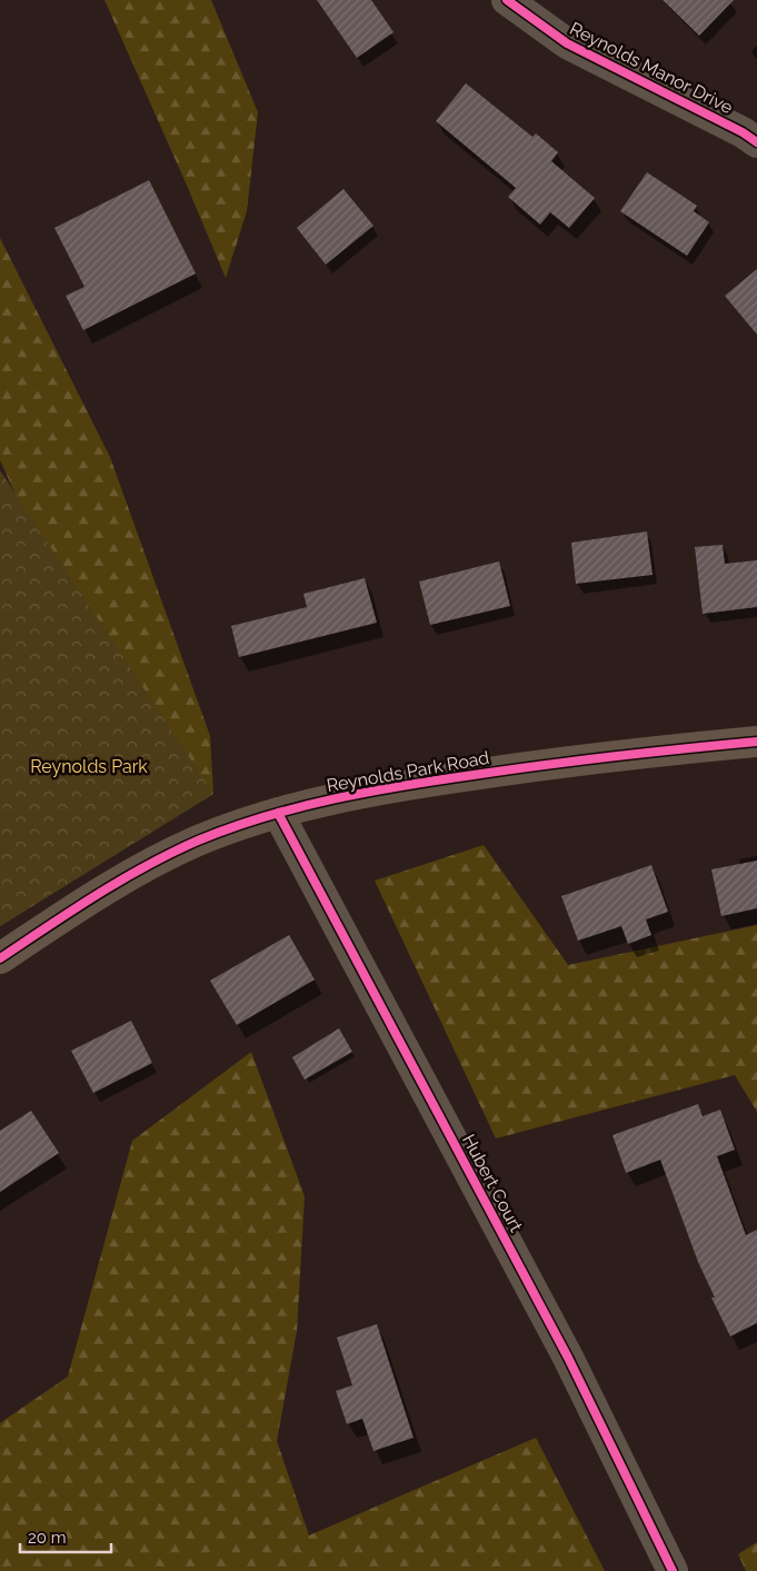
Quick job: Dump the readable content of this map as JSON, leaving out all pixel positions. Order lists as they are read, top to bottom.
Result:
{
  "streets": {
    "main road": ["Reynolds Park Road"],
    "street": ["Reynolds Manor Drive", "Hubert Court"]
  },
  "crossings": [
    ["Reynolds Park Road", "Hubert Court"]
  ],
  "parks": ["Reynolds Park"],
  "scale_bar": "20 m"
}
